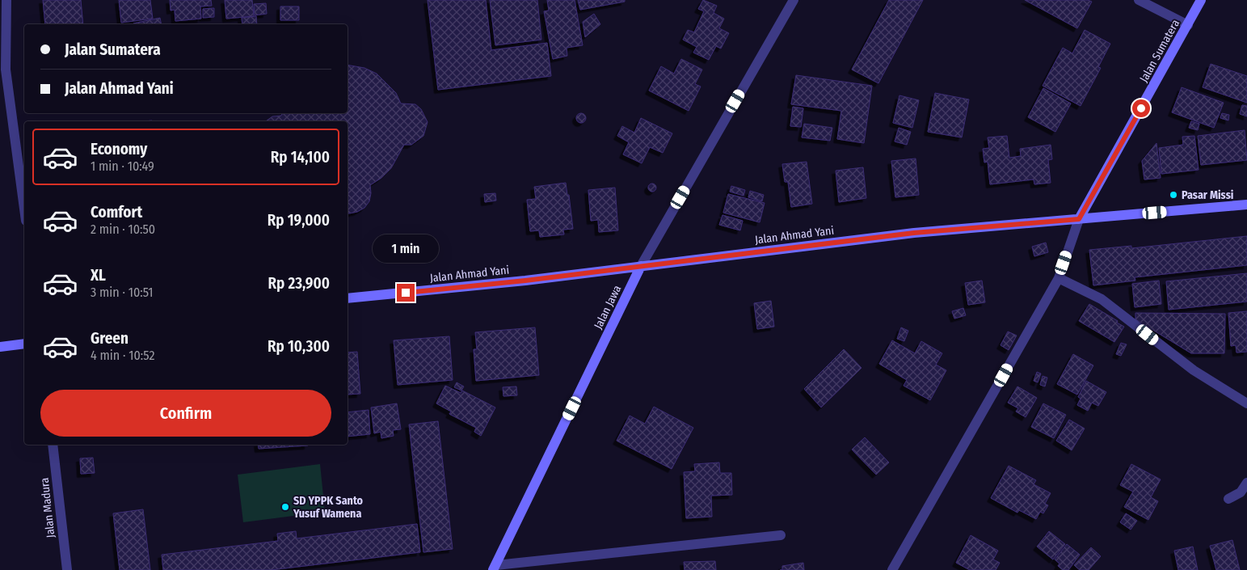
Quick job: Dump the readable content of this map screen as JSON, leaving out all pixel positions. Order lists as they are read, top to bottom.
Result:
{
  "streets": {
    "main road": ["Jalan Sumatera", "Jalan Ahmad Yani", "Jalan Jawa"],
    "street": ["Jalan Madura"]
  },
  "crossings": [
    ["Jalan Sumatera", "Jalan Ahmad Yani"],
    ["Jalan Ahmad Yani", "Jalan Jawa"]
  ],
  "places": ["Pasar Missi", "SD YPPK Santo Yusuf Wamena"],
  "page": {
    "banner": ["Jalan Sumatera", "Jalan Ahmad Yani"],
    "list": [
      {
        "name": "Economy",
        "note": "1 min · 10:49",
        "value": "Rp 14,100"
      },
      {
        "name": "Comfort",
        "note": "2 min · 10:50",
        "value": "Rp 19,000"
      },
      {
        "name": "XL",
        "note": "3 min · 10:51",
        "value": "Rp 23,900"
      },
      {
        "name": "Green",
        "note": "4 min · 10:52",
        "value": "Rp 10,300"
      }
    ],
    "bubble": "1 min",
    "buttons": "Confirm"
  }
}
